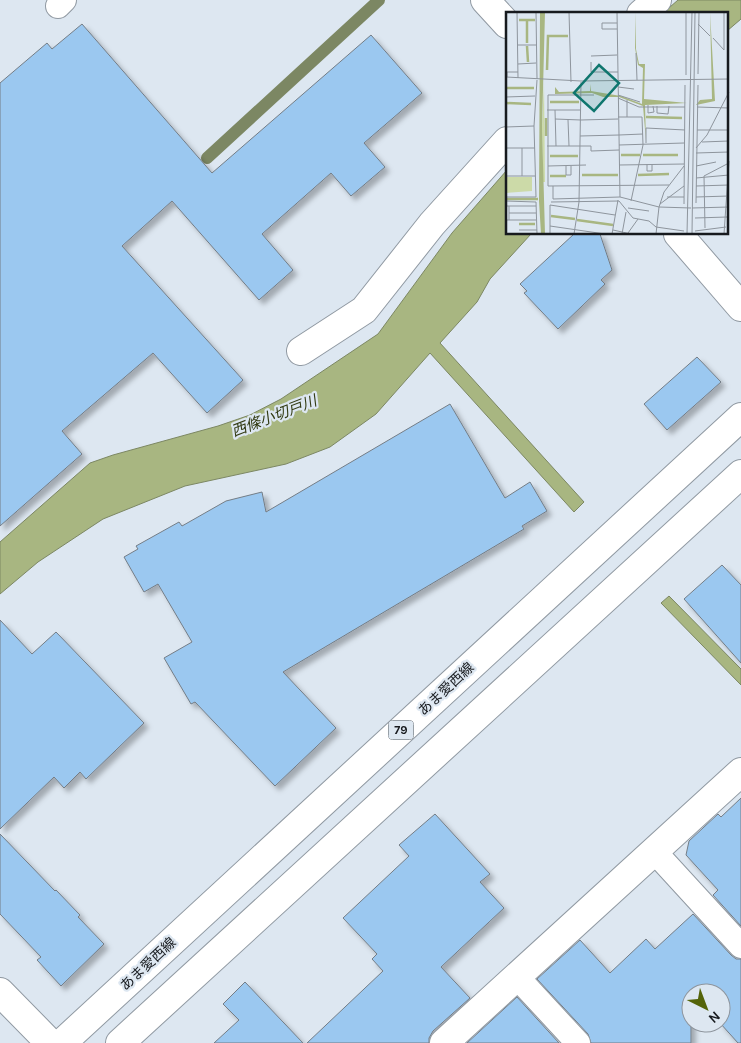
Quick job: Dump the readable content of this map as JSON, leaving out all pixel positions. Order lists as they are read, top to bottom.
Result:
{
  "streets": {
    "main road": ["あま愛西線", "79"]
  },
  "water": ["西條小切戸川"],
  "north": "bottom right"
}
